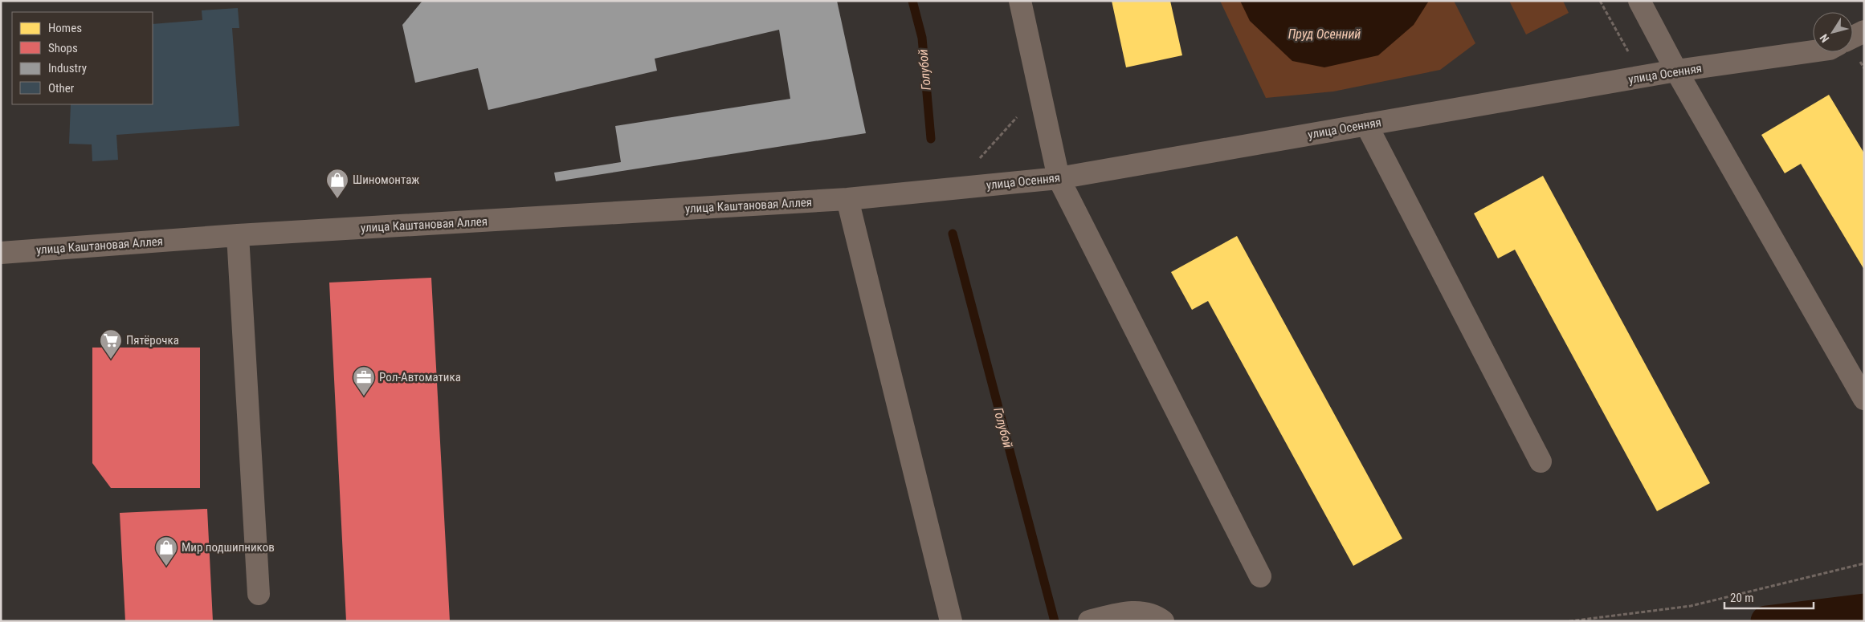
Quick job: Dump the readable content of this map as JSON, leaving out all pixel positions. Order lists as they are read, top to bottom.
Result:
{
  "streets": {
    "street": ["улица Осенняя", "улица Каштановая Аллея"]
  },
  "crossings": [
    ["улица Осенняя", "улица Каштановая Аллея"]
  ],
  "water": ["Пруд Осенний", "Голубой"],
  "places": {
    "shop": ["Шиномонтаж", "Мир подшипников"],
    "supermarket": ["Пятёрочка"],
    "office": ["Рол-Автоматика"]
  },
  "legend": [
    "Homes",
    "Shops",
    "Industry",
    "Other"
  ],
  "scale_bar": "20 m",
  "north": "bottom left"
}
